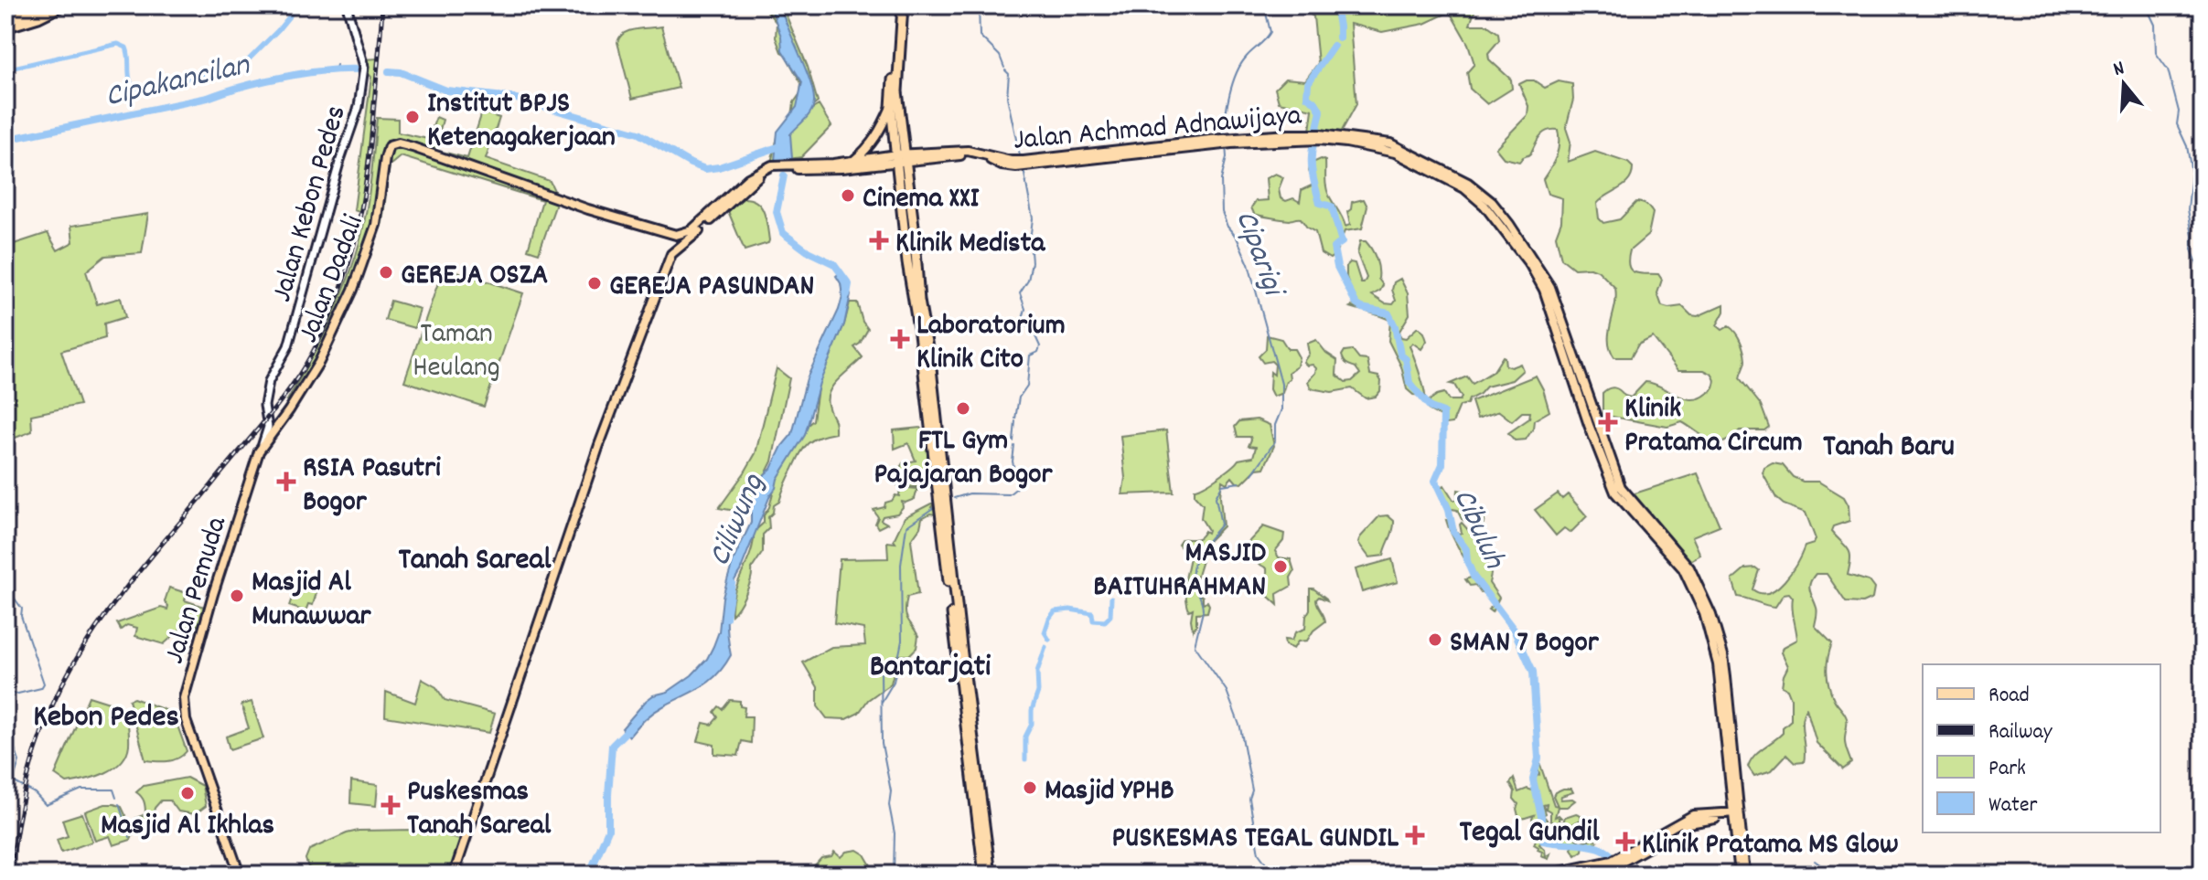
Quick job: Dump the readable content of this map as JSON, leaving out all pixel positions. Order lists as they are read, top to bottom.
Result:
{
  "streets": {
    "main road": [
      "Jalan Achmad Adnawijaya",
      "Jalan Kebon Pedes",
      "Jalan Dadali",
      "Jalan Pemuda"
    ]
  },
  "crossings": [
    ["Jalan Kebon Pedes", "Jalan Dadali"],
    ["Jalan Kebon Pedes", "Jalan Pemuda"],
    ["Jalan Dadali", "Jalan Pemuda"]
  ],
  "districts": [
    "Tanah Baru",
    "Tanah Sareal",
    "Bantarjati",
    "Kebon Pedes",
    "Tegal Gundil"
  ],
  "water": [
    "Cipakancilan",
    "Ciparigi",
    "Ciliwung",
    "Cibuluh"
  ],
  "parks": ["Taman Heulang"],
  "places": {
    "other": [
      "Institut BPJS Ketenagakerjaan",
      "Cinema XXI",
      "GEREJA OSZA",
      "GEREJA PASUNDAN",
      "FTL Gym Pajajaran Bogor",
      "MASJID BAITUHRAHMAN",
      "Masjid Al Munawwar",
      "SMAN 7 Bogor",
      "Masjid YPHB",
      "Masjid Al Ikhlas"
    ],
    "health": [
      "Klinik Medista",
      "Laboratorium Klinik Cito",
      "Klinik Pratama Circum",
      "RSIA Pasutri Bogor",
      "Puskesmas Tanah Sareal",
      "PUSKESMAS TEGAL GUNDIL",
      "Klinik Pratama MS Glow"
    ]
  },
  "legend": [
    "Road",
    "Railway",
    "Park",
    "Water"
  ],
  "north": "top"
}
